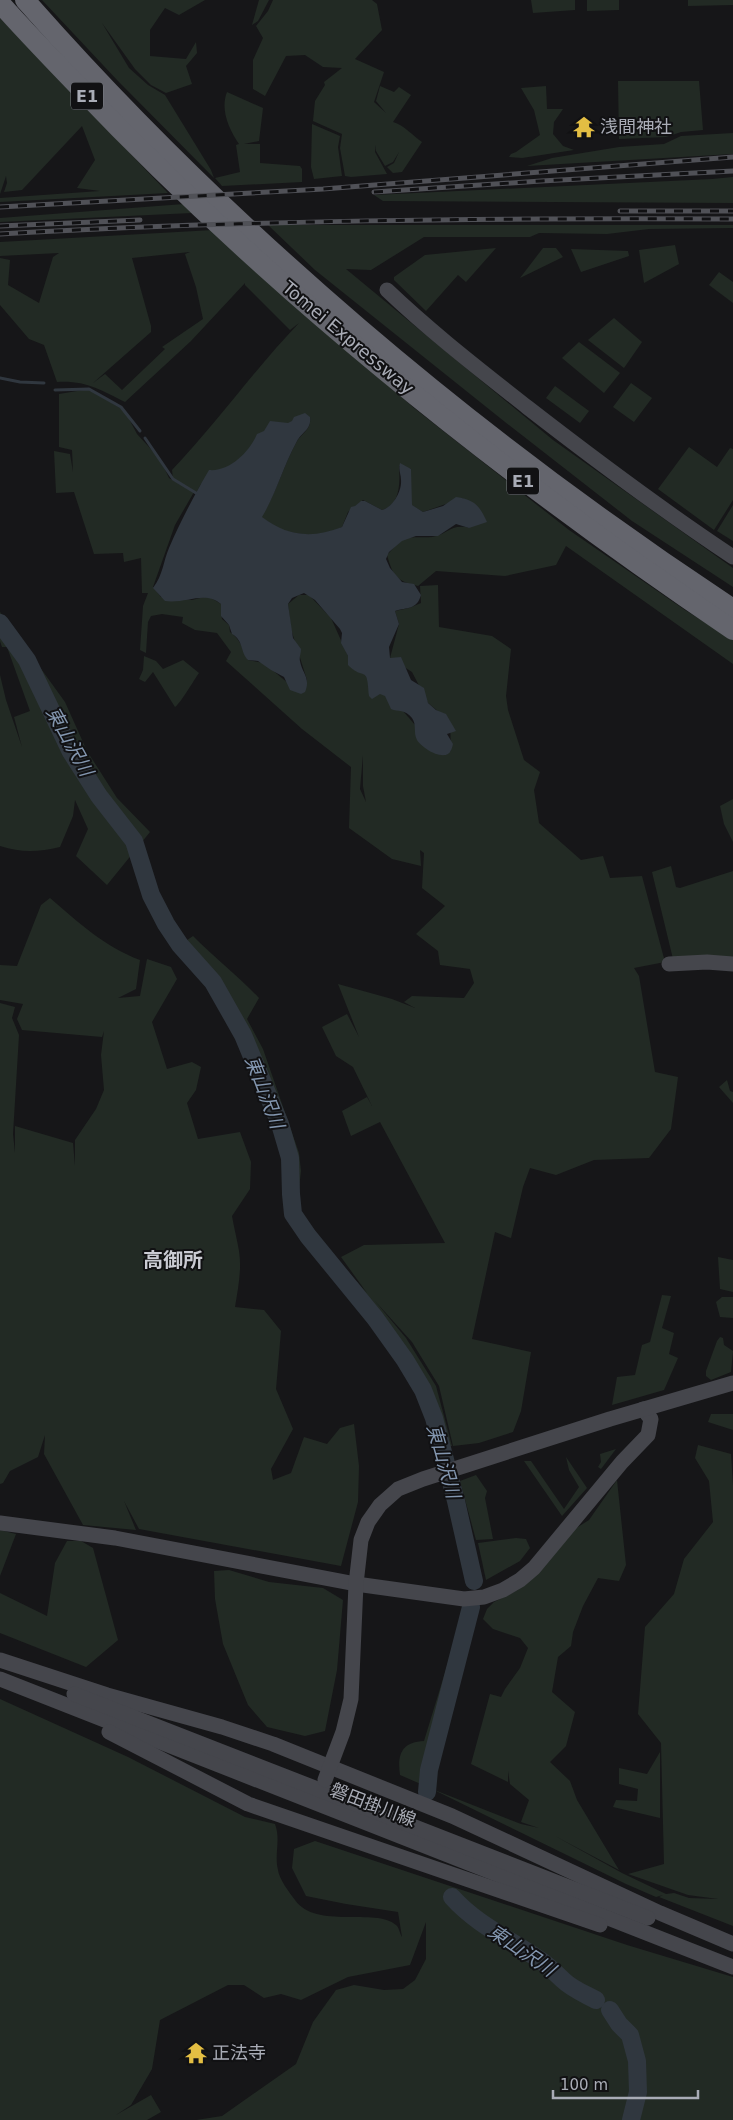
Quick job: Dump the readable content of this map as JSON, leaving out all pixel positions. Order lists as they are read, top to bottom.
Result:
{
  "streets": {
    "highway": ["E1", "Tomei Expressway"],
    "main road": ["磐田掛川線"]
  },
  "districts": ["高御所"],
  "water": ["東山沢川"],
  "places": {
    "temple": ["浅間神社", "正法寺"]
  },
  "scale_bar": "100 m"
}
